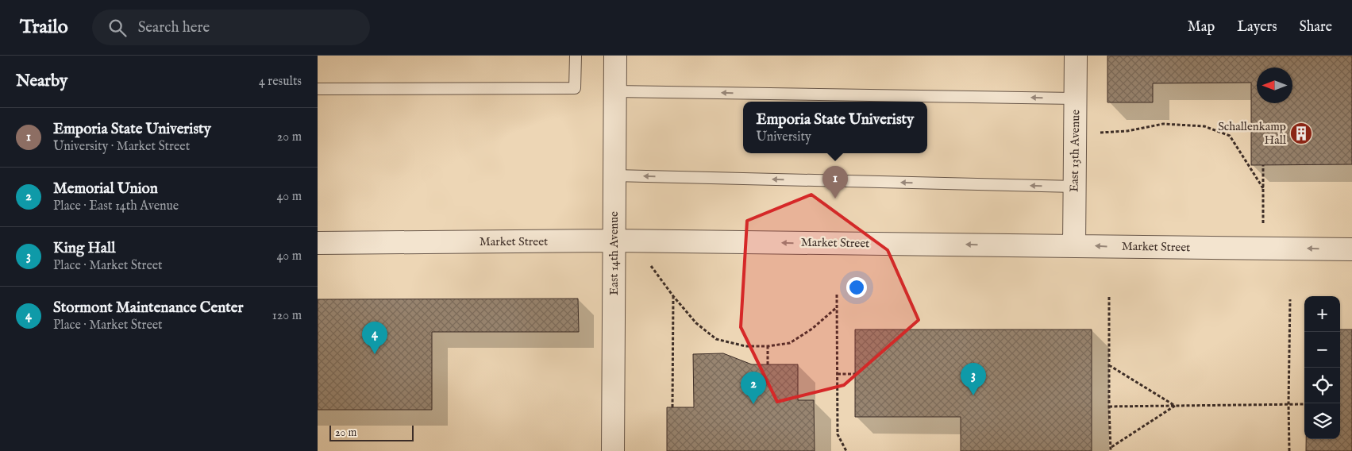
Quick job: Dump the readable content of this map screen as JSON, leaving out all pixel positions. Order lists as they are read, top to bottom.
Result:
{
  "streets": {
    "street": ["East 13th Avenue", "Market Street", "East 14th Avenue"]
  },
  "crossings": [
    ["East 13th Avenue", "Market Street"],
    ["Market Street", "East 14th Avenue"]
  ],
  "one_way": ["Market Street"],
  "places": {
    "building": ["Schallenkamp Hall"]
  },
  "scale_bar": "20 m",
  "north": "left",
  "page": {
    "header": "Trailo",
    "search": "Search here",
    "nav": ["Map", "Layers", "Share"],
    "heading": ["Nearby", "4 results"],
    "popup": ["Emporia State Univeristy", "University"],
    "list": [
      {
        "mark": "1",
        "name": "Emporia State Univeristy",
        "note": "University · Market Street",
        "value": "20 m"
      },
      {
        "mark": "2",
        "name": "Memorial Union",
        "note": "Place · East 14th Avenue",
        "value": "40 m"
      },
      {
        "mark": "3",
        "name": "King Hall",
        "note": "Place · Market Street",
        "value": "40 m"
      },
      {
        "mark": "4",
        "name": "Stormont Maintenance Center",
        "note": "Place · Market Street",
        "value": "120 m"
      }
    ],
    "pins": [
      "1",
      "4",
      "3",
      "2"
    ],
    "map_buttons": ["+", "−"],
    "scale": "20 m"
  }
}
